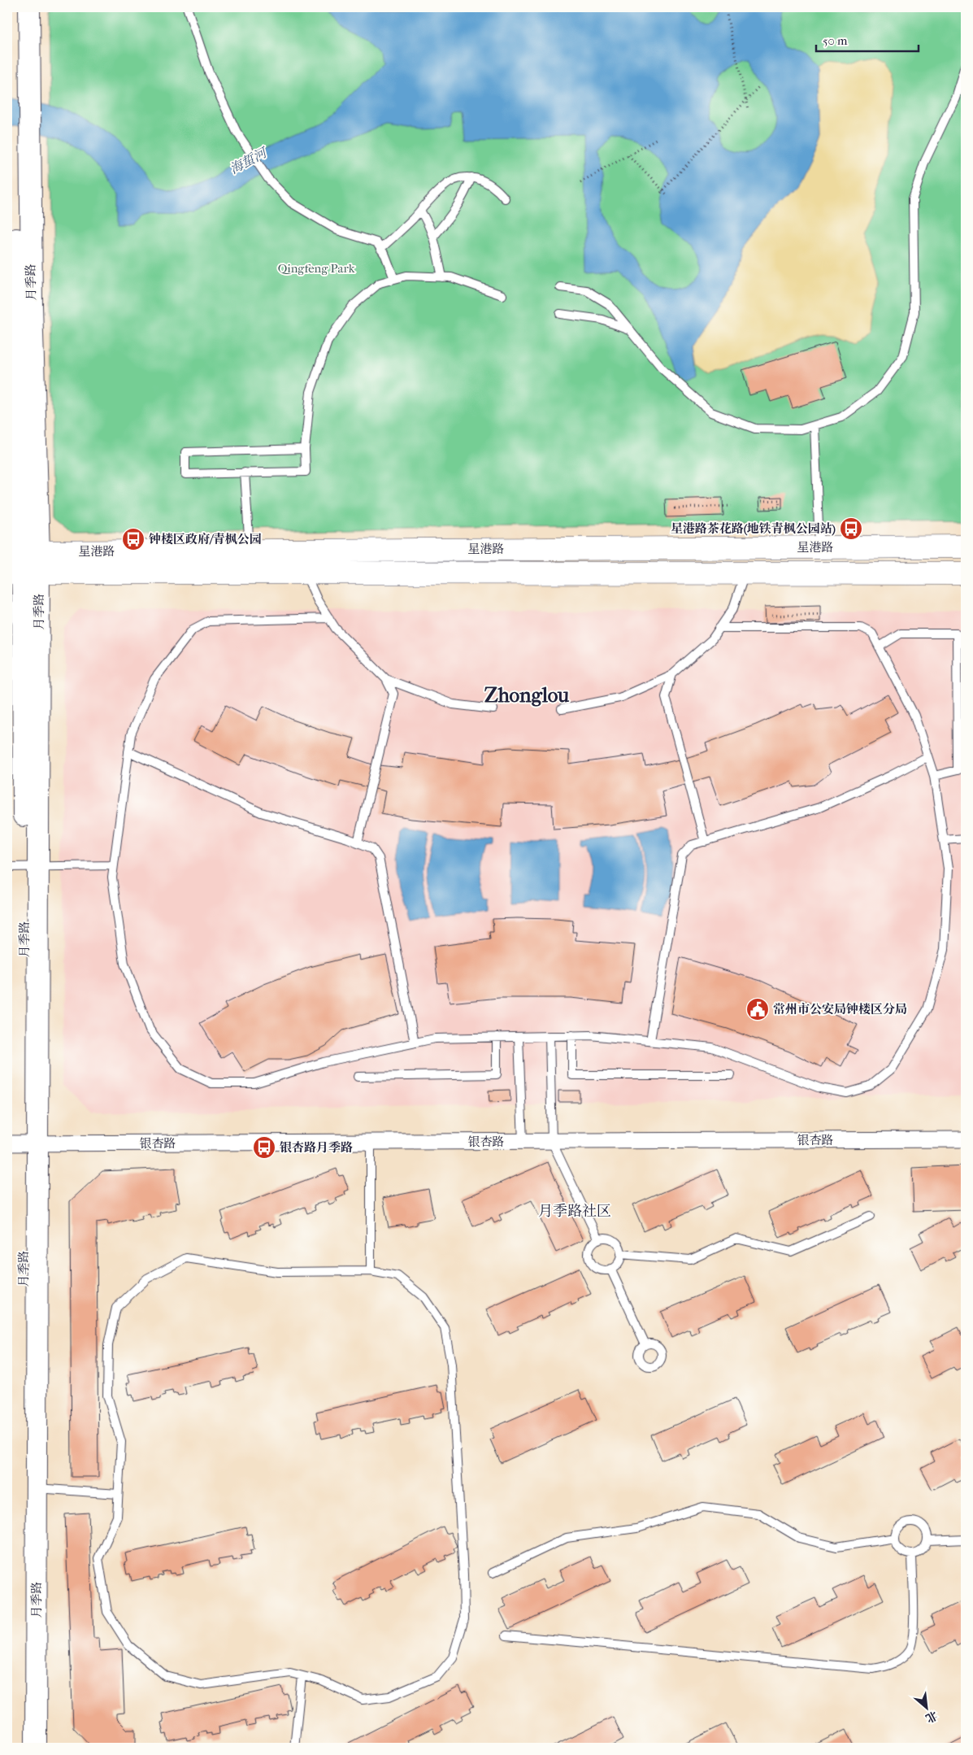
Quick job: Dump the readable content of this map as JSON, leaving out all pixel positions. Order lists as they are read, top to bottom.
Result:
{
  "streets": {
    "main road": ["星港路"],
    "street": ["月季路", "银杏路"]
  },
  "crossings": [
    ["月季路", "星港路"],
    ["月季路", "银杏路"]
  ],
  "districts": ["Zhonglou", "月季路社区"],
  "water": ["海蜇河"],
  "parks": ["Qingfeng Park"],
  "places": {
    "bus stop": ["星港路茶花路(地铁青枫公园站)", "钟楼区政府/青枫公园", "银杏路月季路"],
    "public building": ["常州市公安局钟楼区分局"]
  },
  "scale_bar": "50 m",
  "north": "bottom right"
}
